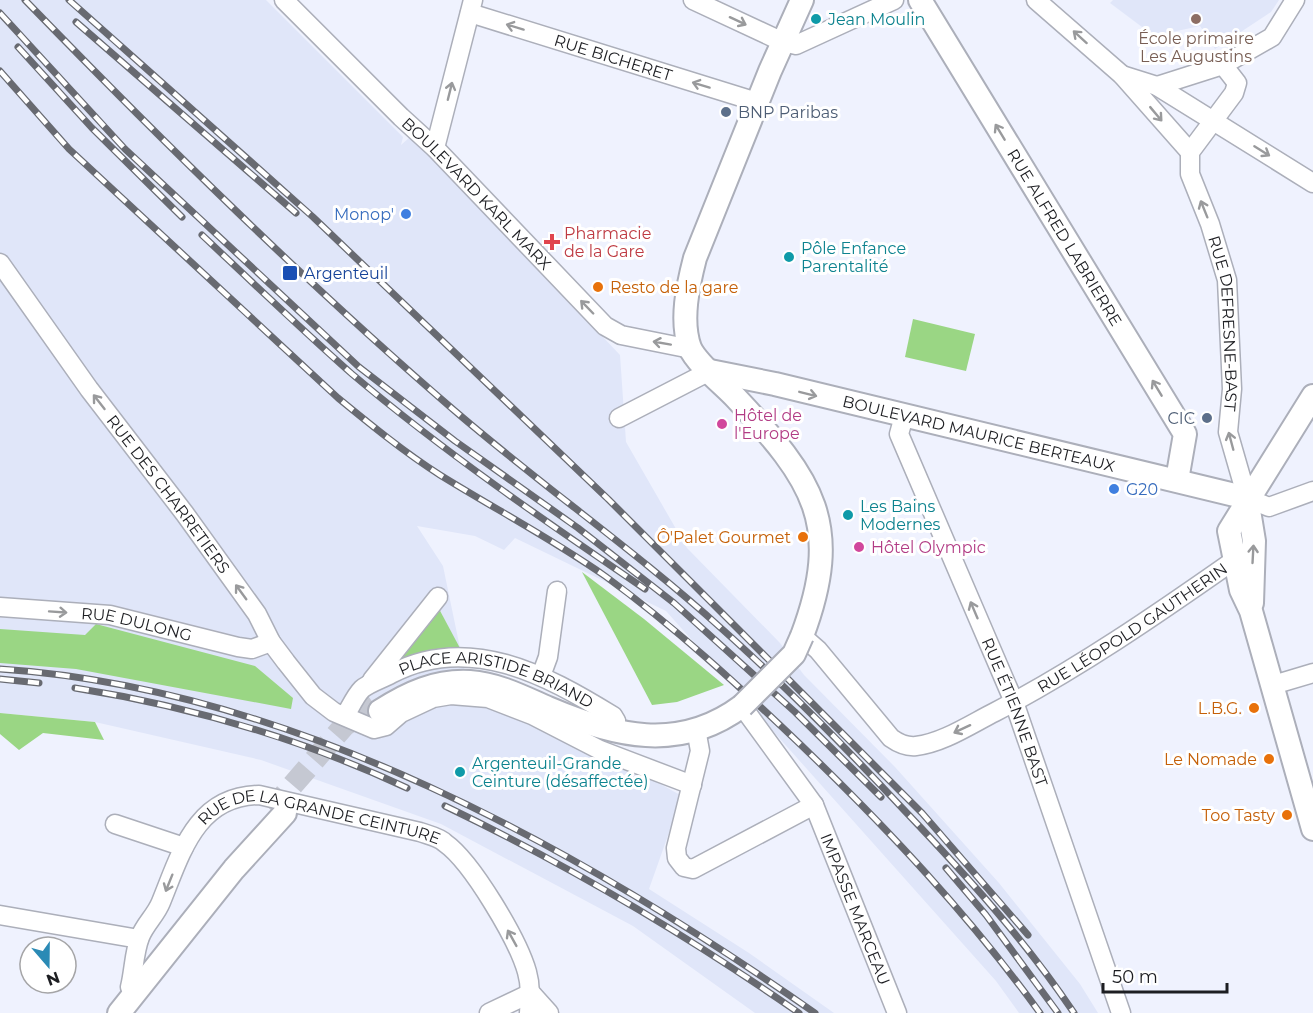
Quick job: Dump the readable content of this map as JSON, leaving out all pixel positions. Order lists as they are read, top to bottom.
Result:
{
  "streets": {
    "main road": ["RUE ALFRED LABRIERRE", "BOULEVARD MAURICE BERTEAUX", "RUE DE LA GRANDE CEINTURE"],
    "street": [
      "RUE BICHERET",
      "BOULEVARD KARL MARX",
      "RUE DEFRESNE-BAST",
      "RUE DES CHARRETIERS",
      "RUE DULONG",
      "RUE LÉOPOLD GAUTHERIN",
      "PLACE ARISTIDE BRIAND",
      "RUE ÉTIENNE BAST",
      "IMPASSE MARCEAU"
    ]
  },
  "crossings": [
    ["RUE ALFRED LABRIERRE", "BOULEVARD MAURICE BERTEAUX"],
    ["RUE DEFRESNE-BAST", "BOULEVARD MAURICE BERTEAUX"],
    ["BOULEVARD MAURICE BERTEAUX", "RUE ÉTIENNE BAST"],
    ["RUE DES CHARRETIERS", "RUE DULONG"],
    ["RUE DES CHARRETIERS", "PLACE ARISTIDE BRIAND"],
    ["RUE LÉOPOLD GAUTHERIN", "RUE ÉTIENNE BAST"]
  ],
  "one_way": [
    "BOULEVARD KARL MARX",
    "RUE ALFRED LABRIERRE",
    "RUE DEFRESNE-BAST",
    "RUE DES CHARRETIERS",
    "RUE DULONG",
    "RUE LÉOPOLD GAUTHERIN",
    "RUE ÉTIENNE BAST"
  ],
  "places": {
    "other": [
      "Jean Moulin",
      "École primaire Les Augustins",
      "BNP Paribas",
      "Monop'",
      "Pôle Enfance Parentalité",
      "Resto de la gare",
      "CIC",
      "Hôtel de l'Europe",
      "G20",
      "Les Bains Modernes",
      "Ô'Palet Gourmet",
      "Hôtel Olympic",
      "L.B.G.",
      "Le Nomade",
      "Argenteuil-Grande Ceinture (désaffectée)",
      "Too Tasty"
    ],
    "health": ["Pharmacie de la Gare"],
    "transit": ["Argenteuil"]
  },
  "scale_bar": "50 m",
  "north": "bottom"
}
